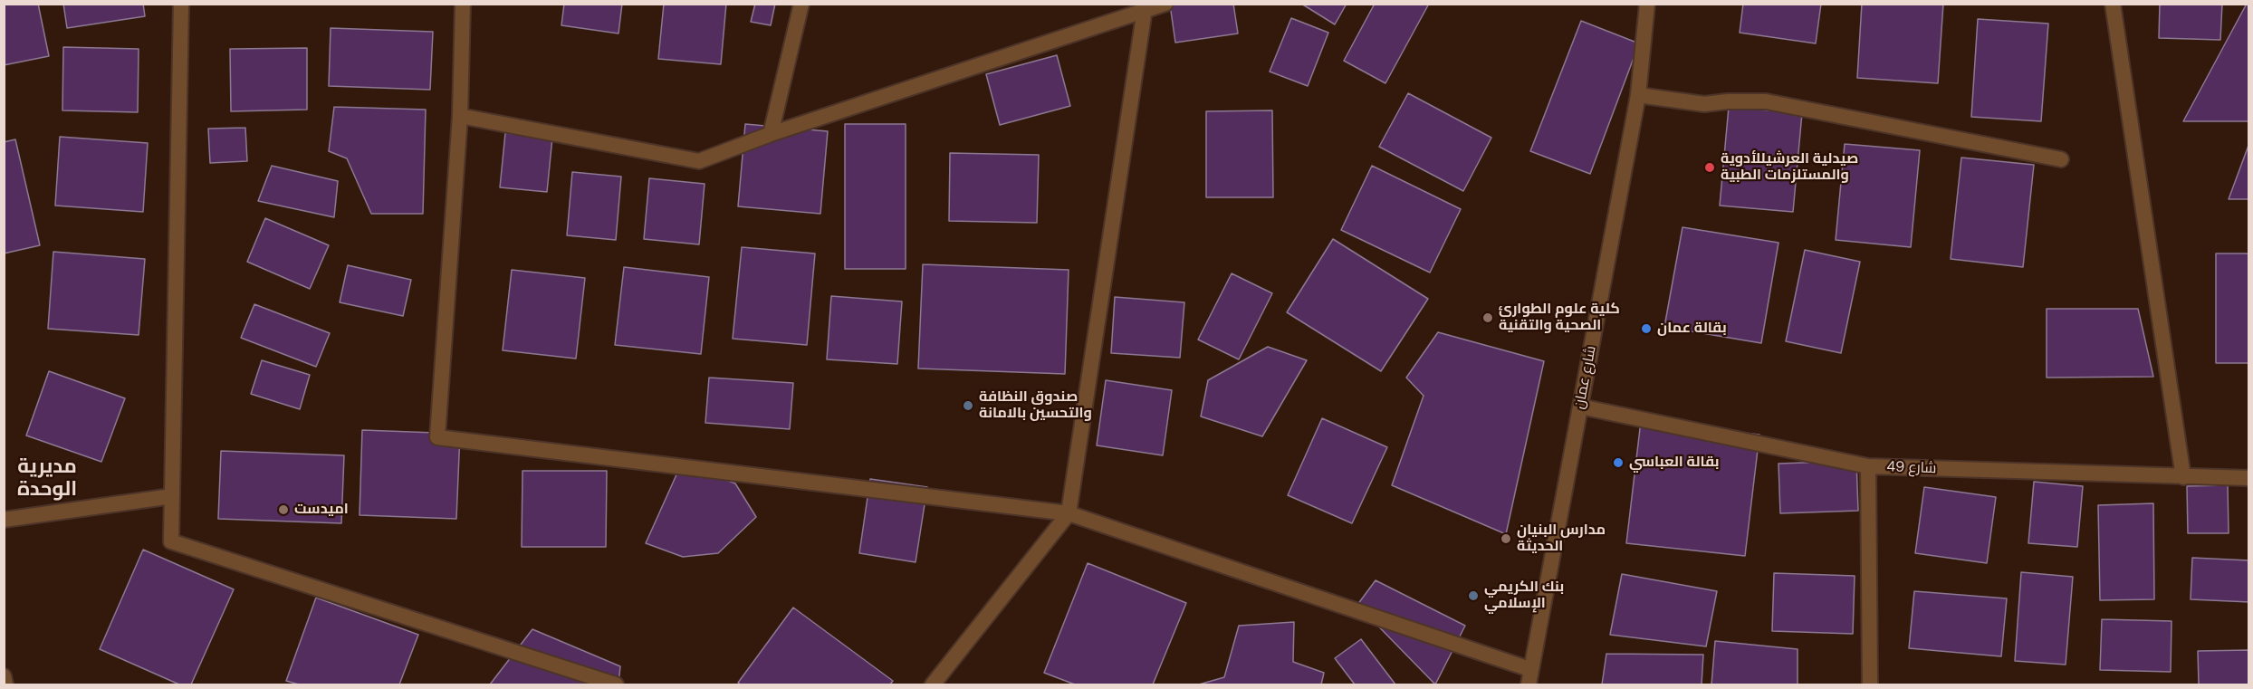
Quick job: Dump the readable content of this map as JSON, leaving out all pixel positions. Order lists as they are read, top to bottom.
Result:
{
  "streets": {
    "street": ["شارع عمان", "شارع 49"]
  },
  "crossings": [
    ["شارع عمان", "شارع 49"]
  ],
  "districts": ["مديرية الوحدة"],
  "places": [
    "صيدلية العرشيللأدوية والمستلزمات الطبية",
    "كلية علوم الطوارئ الصحية والتقنية",
    "بقالة عمان",
    "صندوق النظافة والتحسين بالامانة",
    "بقالة العباسي",
    "اميدست",
    "مدارس البنيان الحديثة",
    "بنك الكريمي الإسلامي"
  ]
}
